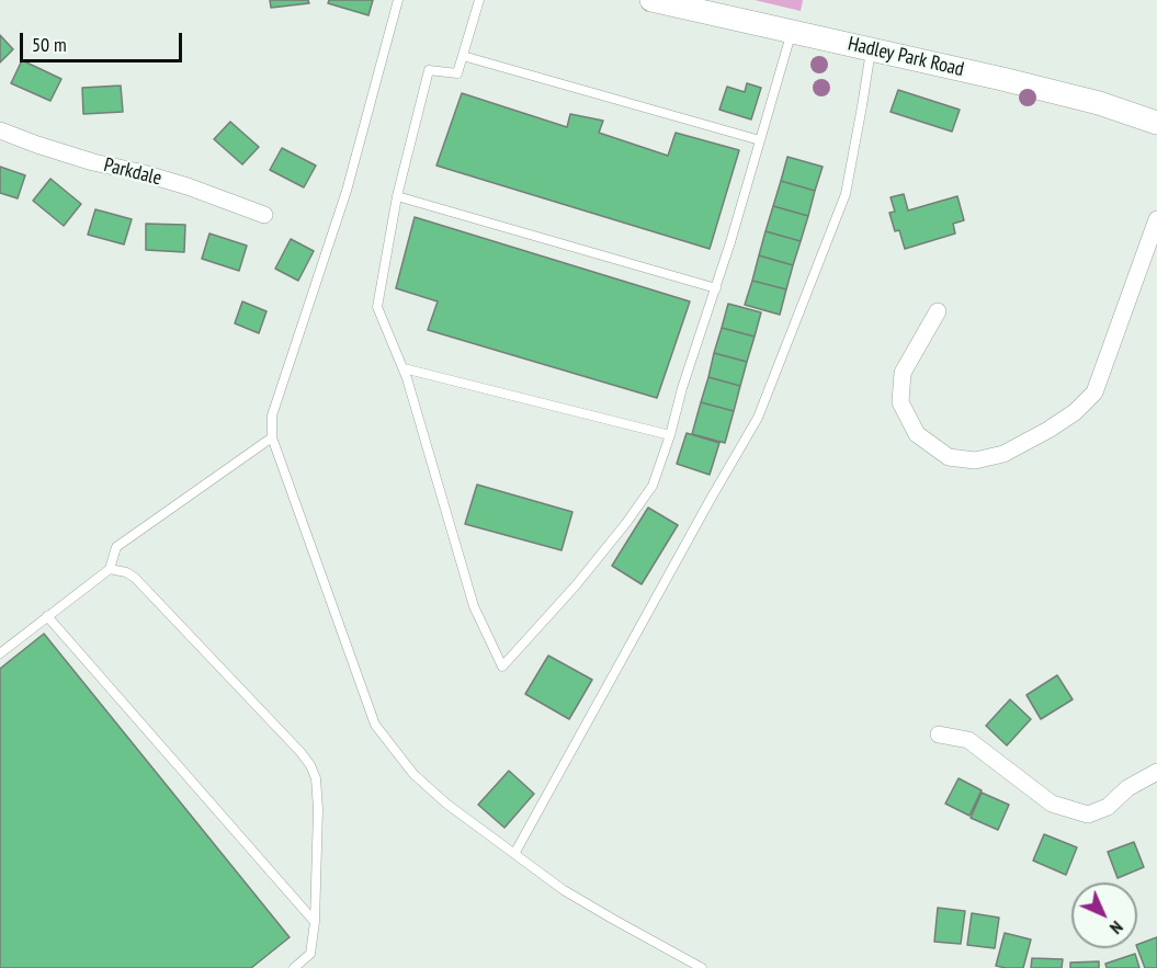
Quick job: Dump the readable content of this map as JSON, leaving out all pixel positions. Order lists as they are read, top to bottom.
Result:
{
  "streets": {
    "street": ["Hadley Park Road", "Parkdale"]
  },
  "scale_bar": "50 m",
  "north": "bottom right"
}
